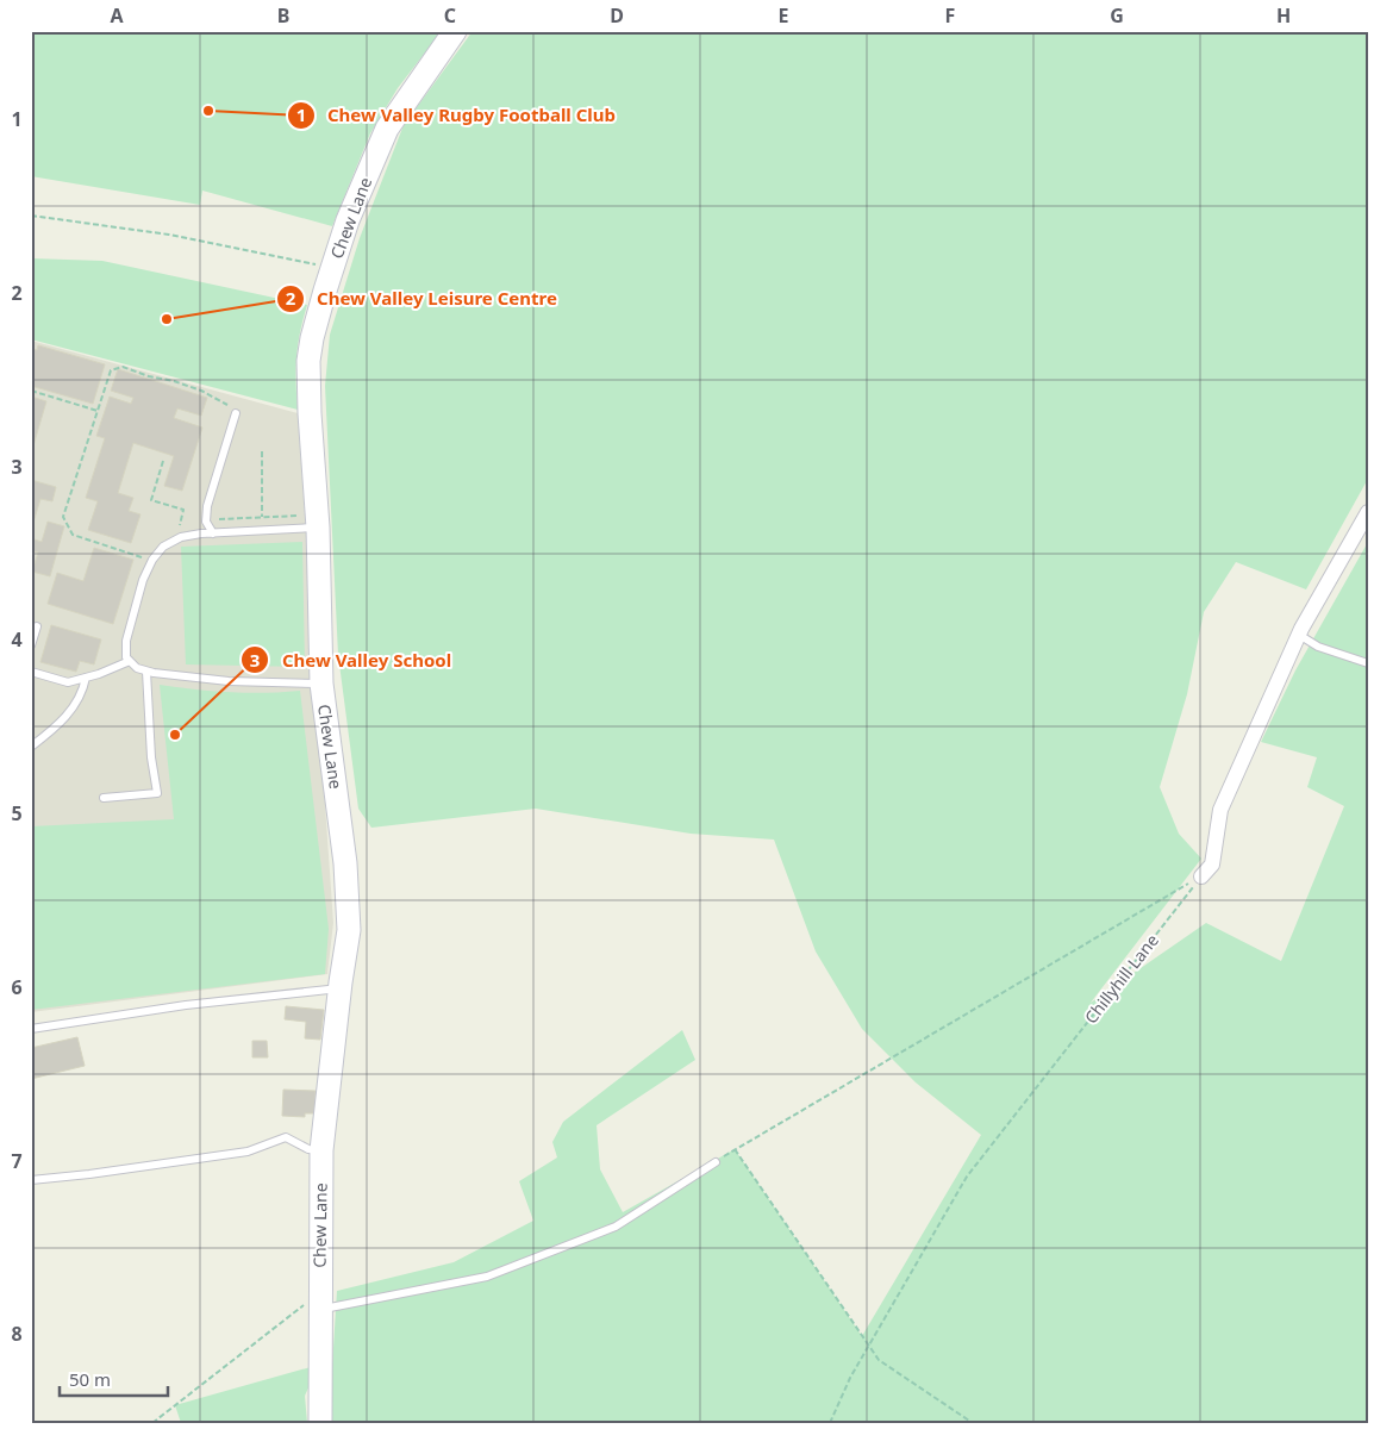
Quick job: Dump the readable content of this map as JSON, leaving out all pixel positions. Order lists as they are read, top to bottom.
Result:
{
  "streets": {
    "main road": ["Chew Lane"],
    "path": ["Chillyhill Lane"]
  },
  "places": ["Chew Valley Rugby Football Club", "Chew Valley Leisure Centre", "Chew Valley School"],
  "scale_bar": "50 m",
  "grid": {
    "columns": [
      "A",
      "B",
      "C",
      "D",
      "E",
      "F",
      "G",
      "H"
    ],
    "rows": [
      "1",
      "2",
      "3",
      "4",
      "5",
      "6",
      "7",
      "8"
    ]
  }
}
